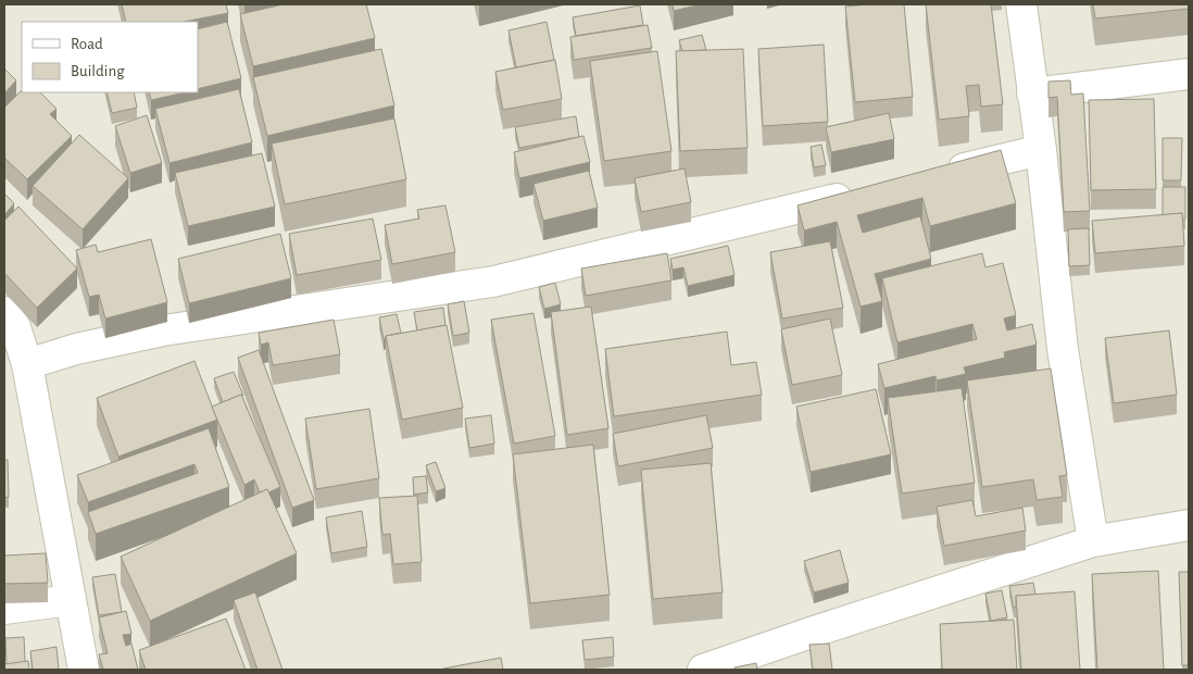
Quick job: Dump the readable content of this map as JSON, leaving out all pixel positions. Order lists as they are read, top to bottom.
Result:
{
  "legend": ["Road", "Building"]
}
